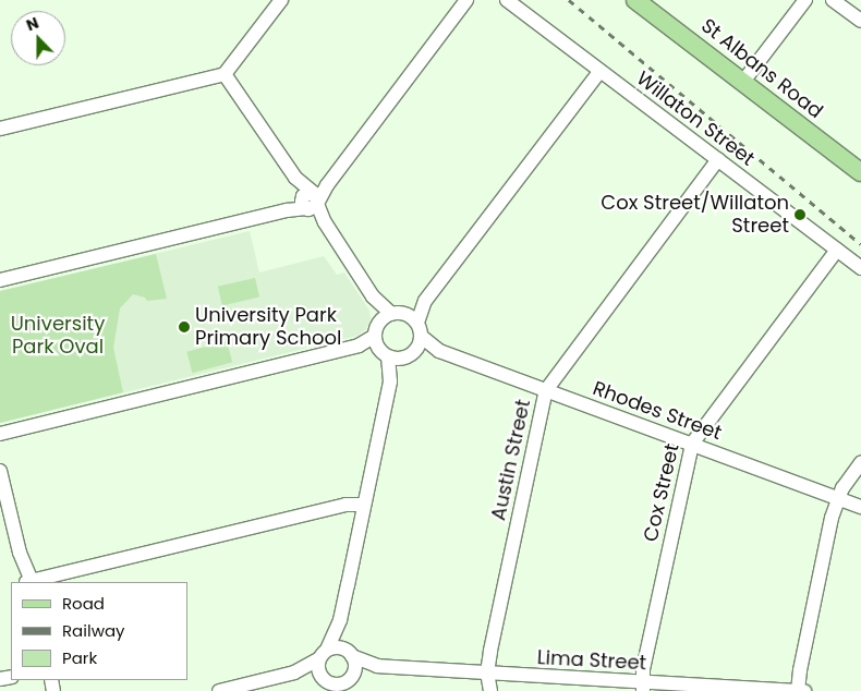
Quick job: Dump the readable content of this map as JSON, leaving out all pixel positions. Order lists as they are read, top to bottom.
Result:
{
  "streets": {
    "main road": ["St Albans Road"],
    "street": [
      "Willaton Street",
      "Rhodes Street",
      "Austin Street",
      "Cox Street",
      "Lima Street"
    ]
  },
  "crossings": [
    ["Willaton Street", "Austin Street"],
    ["Willaton Street", "Cox Street"],
    ["Rhodes Street", "Austin Street"],
    ["Rhodes Street", "Cox Street"],
    ["Austin Street", "Lima Street"],
    ["Cox Street", "Lima Street"]
  ],
  "parks": ["University Park Oval"],
  "places": ["Cox Street/Willaton Street", "University Park Primary School"],
  "legend": ["Road", "Railway", "Park"],
  "north": "top"
}
